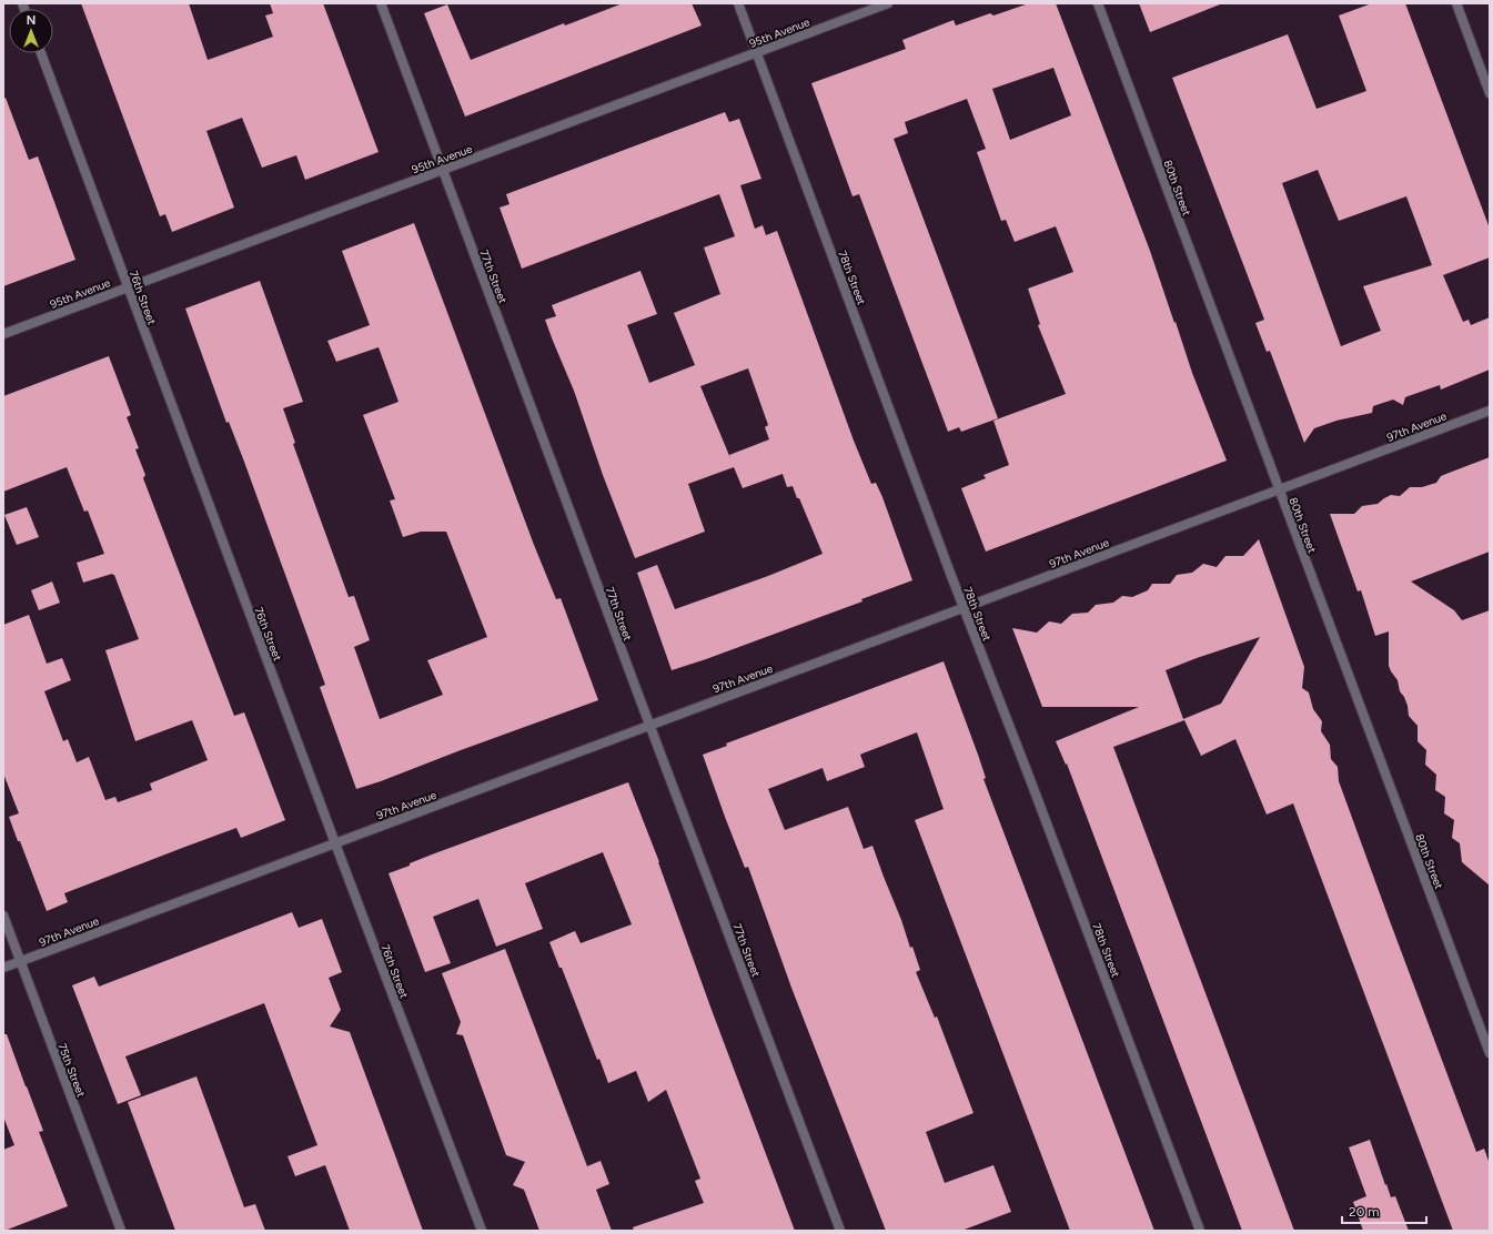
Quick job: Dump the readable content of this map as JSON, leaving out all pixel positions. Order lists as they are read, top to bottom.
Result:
{
  "streets": {
    "street": [
      "95th Avenue",
      "80th Street",
      "77th Street",
      "78th Street",
      "76th Street",
      "97th Avenue",
      "75th Street"
    ]
  },
  "crossings": [
    ["95th Avenue", "77th Street"],
    ["95th Avenue", "78th Street"],
    ["95th Avenue", "76th Street"],
    ["80th Street", "97th Avenue"],
    ["77th Street", "97th Avenue"],
    ["78th Street", "97th Avenue"],
    ["76th Street", "97th Avenue"],
    ["97th Avenue", "75th Street"]
  ],
  "scale_bar": "20 m",
  "north": "top"
}
